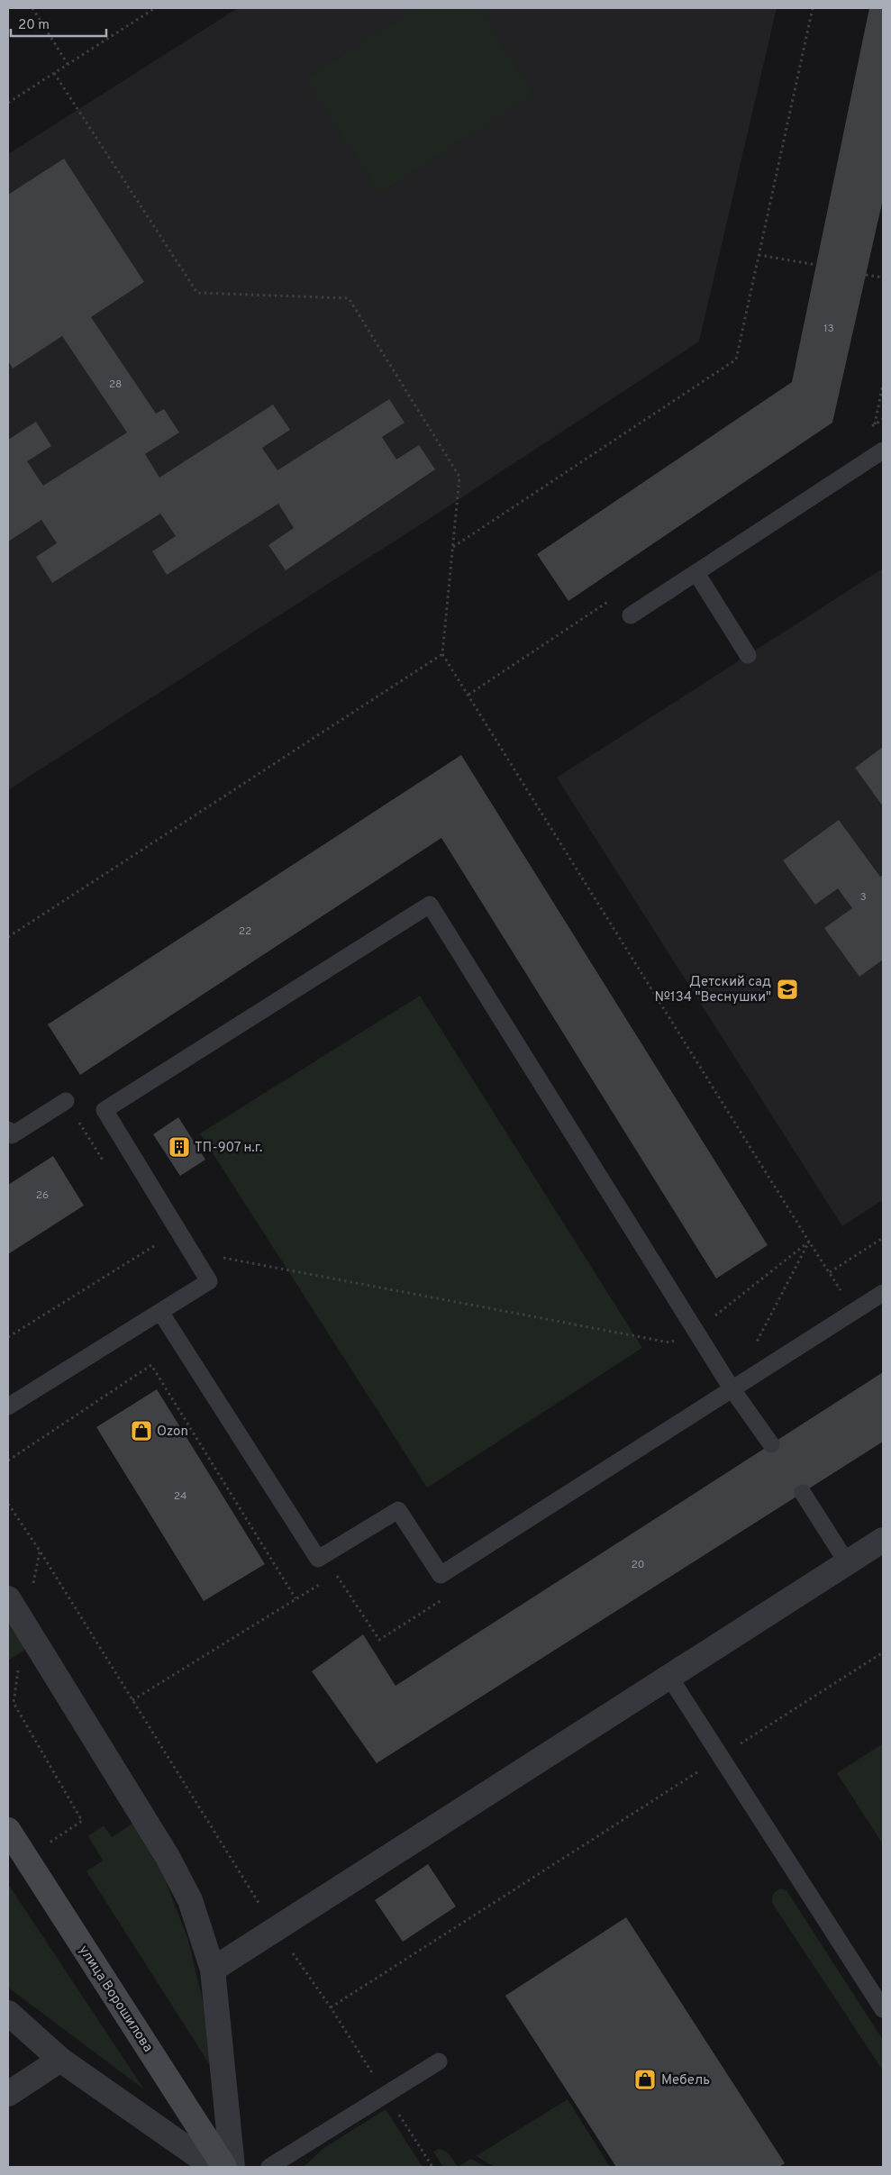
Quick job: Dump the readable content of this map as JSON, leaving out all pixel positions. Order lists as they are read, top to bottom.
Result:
{
  "streets": {
    "main road": ["улица Ворошилова"]
  },
  "places": {
    "school or university": ["Детский сад №134 \"Веснушки\""],
    "building": ["ТП-907 н.г."],
    "shop": ["Ozon", "Мебель"]
  },
  "house_numbers": [
    "13",
    "28",
    "3",
    "22",
    "26",
    "24",
    "20"
  ],
  "scale_bar": "20 m"
}
